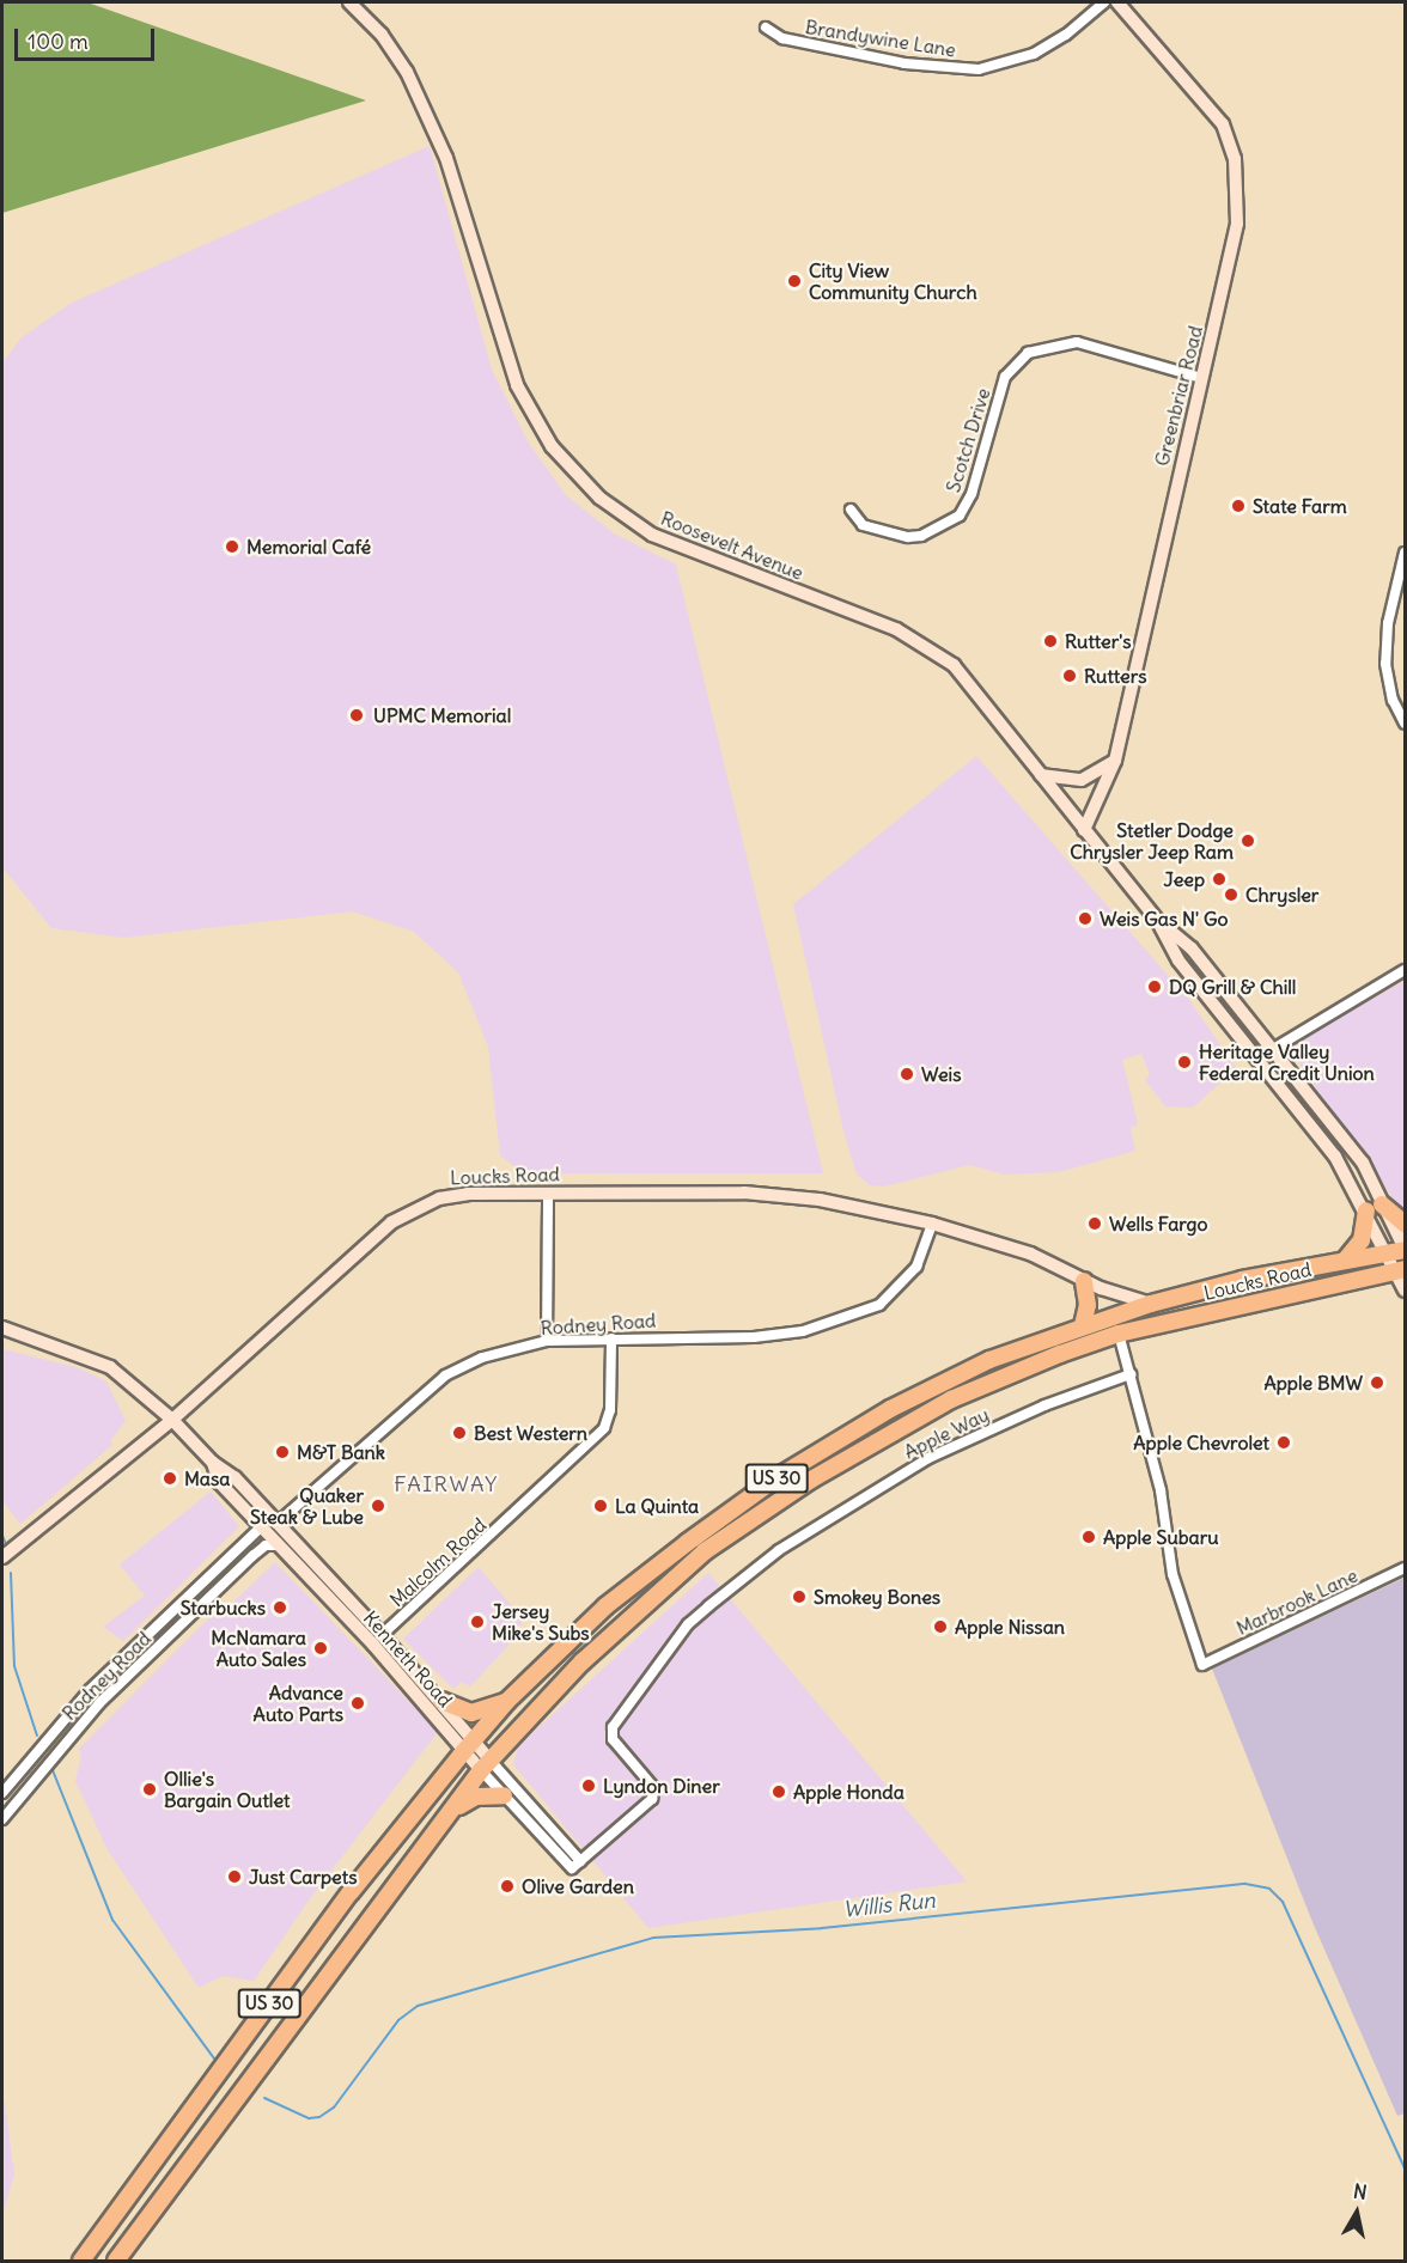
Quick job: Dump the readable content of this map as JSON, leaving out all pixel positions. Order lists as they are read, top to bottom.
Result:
{
  "streets": {
    "highway": ["Loucks Road", "US 30"],
    "street": [
      "Brandywine Lane",
      "Greenbriar Road",
      "Scotch Drive",
      "Roosevelt Avenue",
      "Rodney Road",
      "Apple Way",
      "Malcolm Road",
      "Marbrook Lane",
      "Kenneth Road"
    ]
  },
  "crossings": [
    ["Greenbriar Road", "Scotch Drive"],
    ["Greenbriar Road", "Roosevelt Avenue"],
    ["Roosevelt Avenue", "Loucks Road"],
    ["Loucks Road", "Rodney Road"],
    ["Loucks Road", "US 30"],
    ["Loucks Road", "Kenneth Road"],
    ["Rodney Road", "Malcolm Road"],
    ["Rodney Road", "Kenneth Road"],
    ["Apple Way", "Marbrook Lane"],
    ["Apple Way", "Kenneth Road"],
    ["US 30", "Kenneth Road"],
    ["Malcolm Road", "Kenneth Road"]
  ],
  "districts": ["FAIRWAY"],
  "water": ["Willis Run"],
  "places": [
    "City View Community Church",
    "State Farm",
    "Memorial Café",
    "Rutter's",
    "Rutters",
    "UPMC Memorial",
    "Stetler Dodge Chrysler Jeep Ram",
    "Jeep",
    "Chrysler",
    "Weis Gas N' Go",
    "DQ Grill & Chill",
    "Heritage Valley Federal Credit Union",
    "Weis",
    "Wells Fargo",
    "Apple BMW",
    "Best Western",
    "Apple Chevrolet",
    "M&T Bank",
    "Masa",
    "Quaker Steak & Lube",
    "La Quinta",
    "Apple Subaru",
    "Smokey Bones",
    "Starbucks",
    "Jersey Mike's Subs",
    "Apple Nissan",
    "McNamara Auto Sales",
    "Advance Auto Parts",
    "Lyndon Diner",
    "Ollie's Bargain Outlet",
    "Apple Honda",
    "Just Carpets",
    "Olive Garden"
  ],
  "scale_bar": "100 m",
  "north": "top"
}
